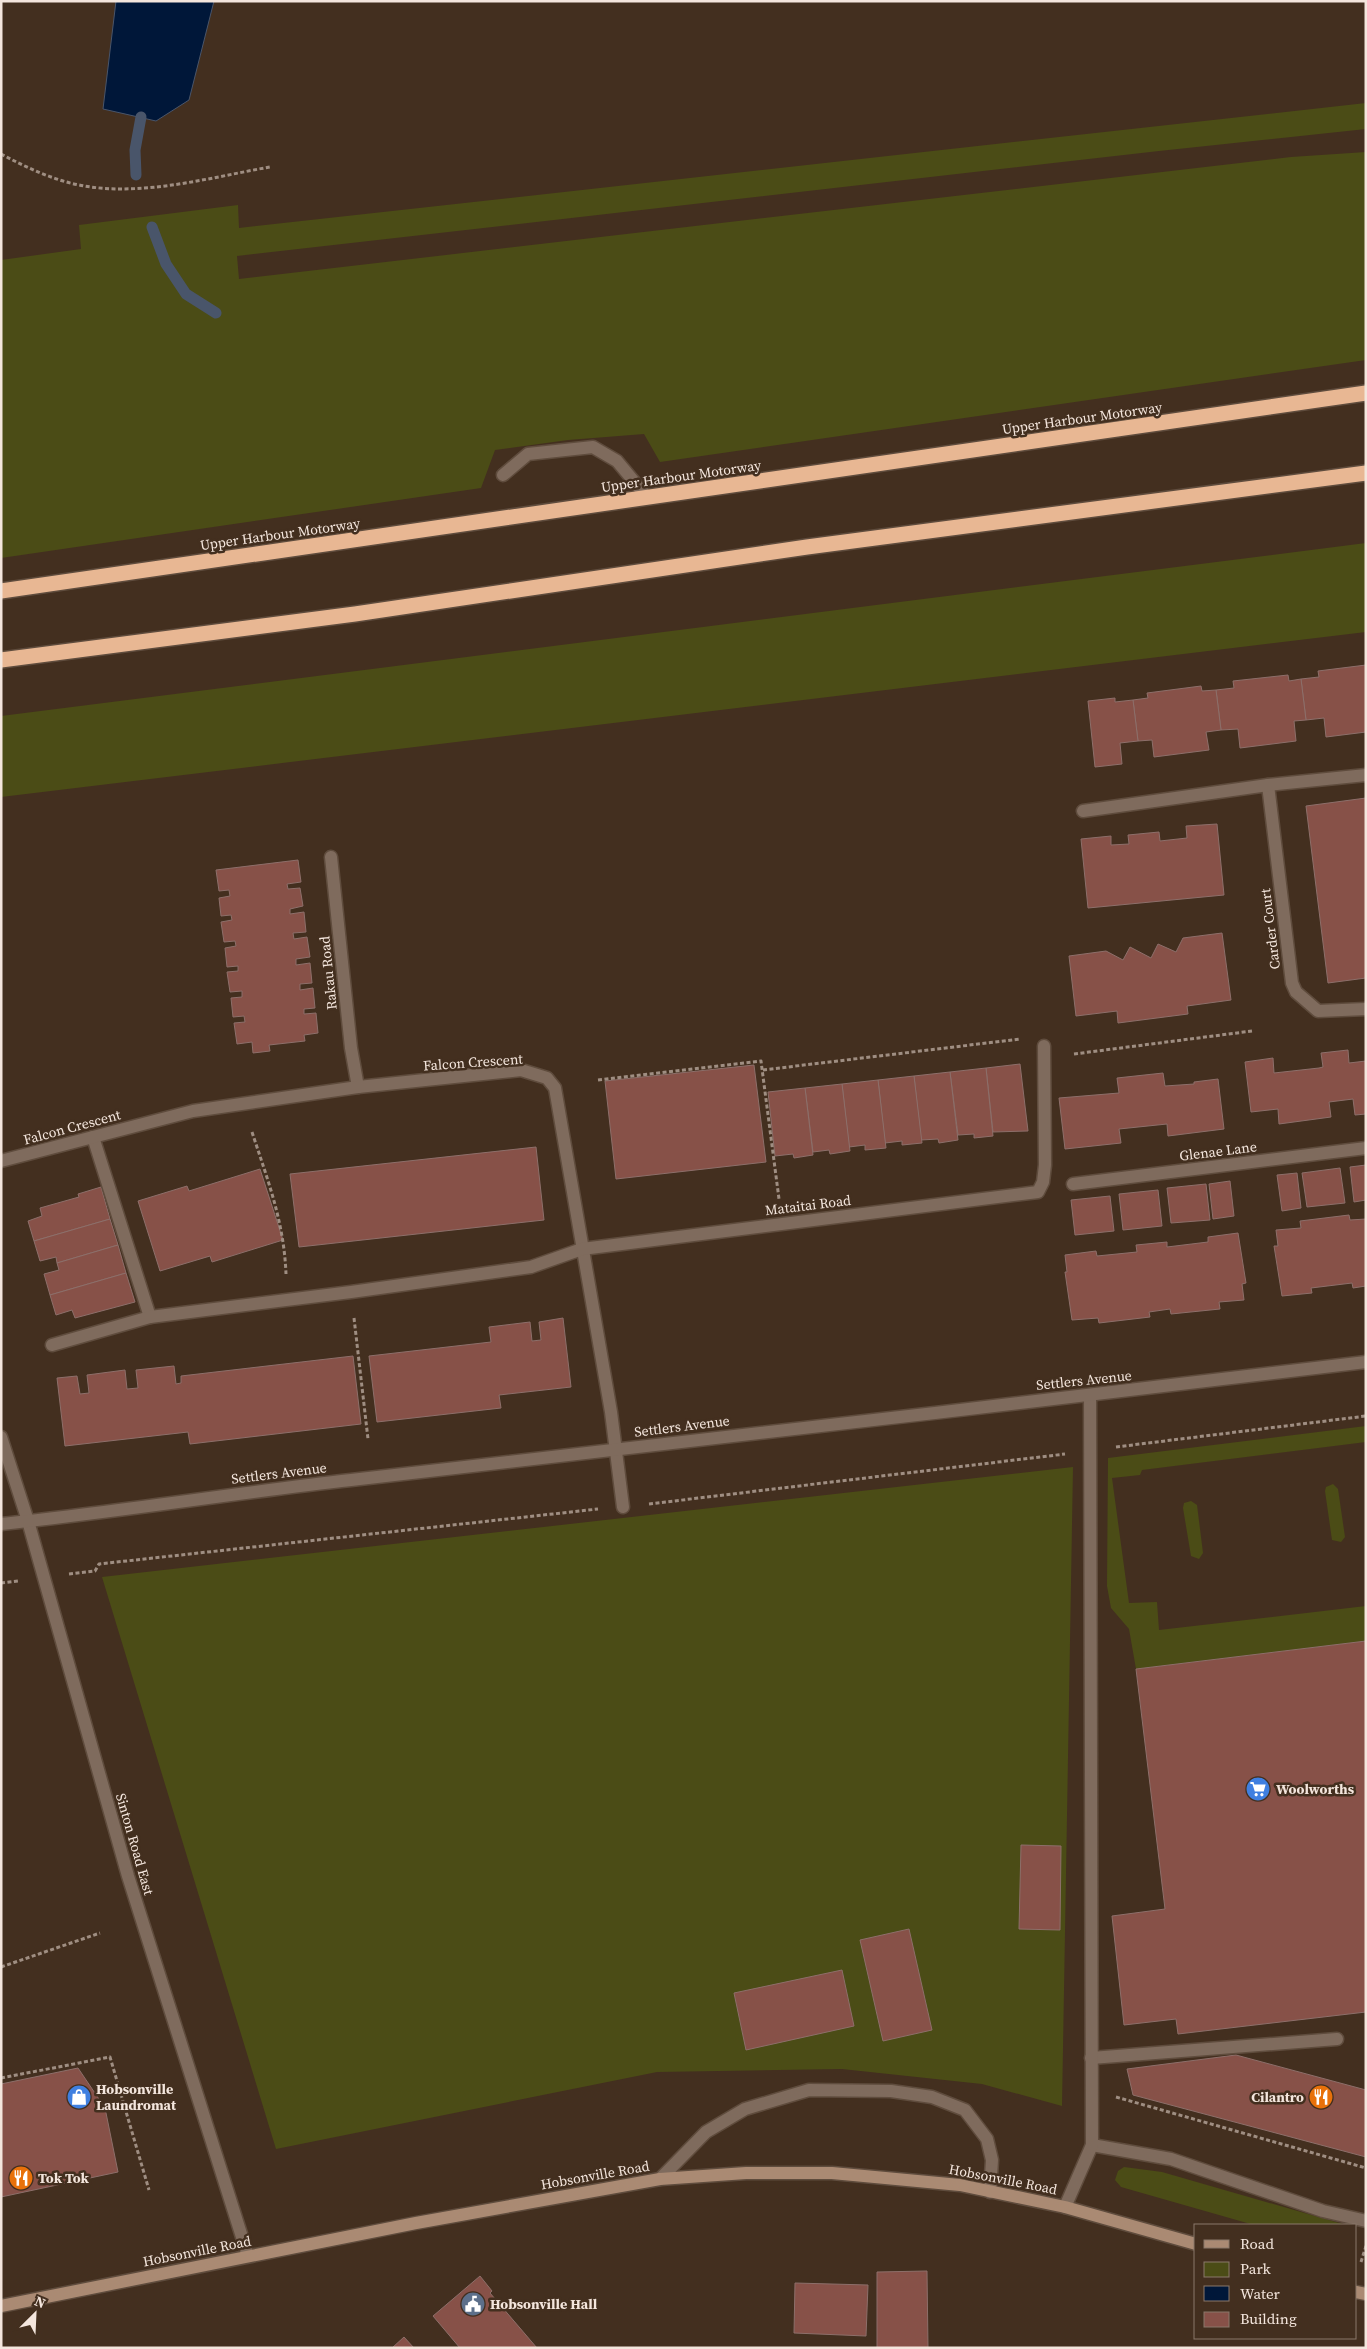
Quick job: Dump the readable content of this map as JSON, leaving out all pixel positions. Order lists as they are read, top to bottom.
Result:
{
  "streets": {
    "highway": ["Upper Harbour Motorway"],
    "main road": ["Hobsonville Road"],
    "street": [
      "Carder Court",
      "Rakau Road",
      "Falcon Crescent",
      "Glenae Lane",
      "Mataitai Road",
      "Settlers Avenue",
      "Sinton Road East"
    ]
  },
  "crossings": [
    ["Rakau Road", "Falcon Crescent"],
    ["Falcon Crescent", "Mataitai Road"],
    ["Falcon Crescent", "Settlers Avenue"],
    ["Settlers Avenue", "Sinton Road East"],
    ["Sinton Road East", "Hobsonville Road"]
  ],
  "places": {
    "supermarket": ["Woolworths"],
    "shop": ["Hobsonville Laundromat"],
    "restaurant": ["Cilantro", "Tok Tok"],
    "public building": ["Hobsonville Hall"]
  },
  "legend": [
    "Road",
    "Park",
    "Water",
    "Building"
  ],
  "north": "top right"
}
